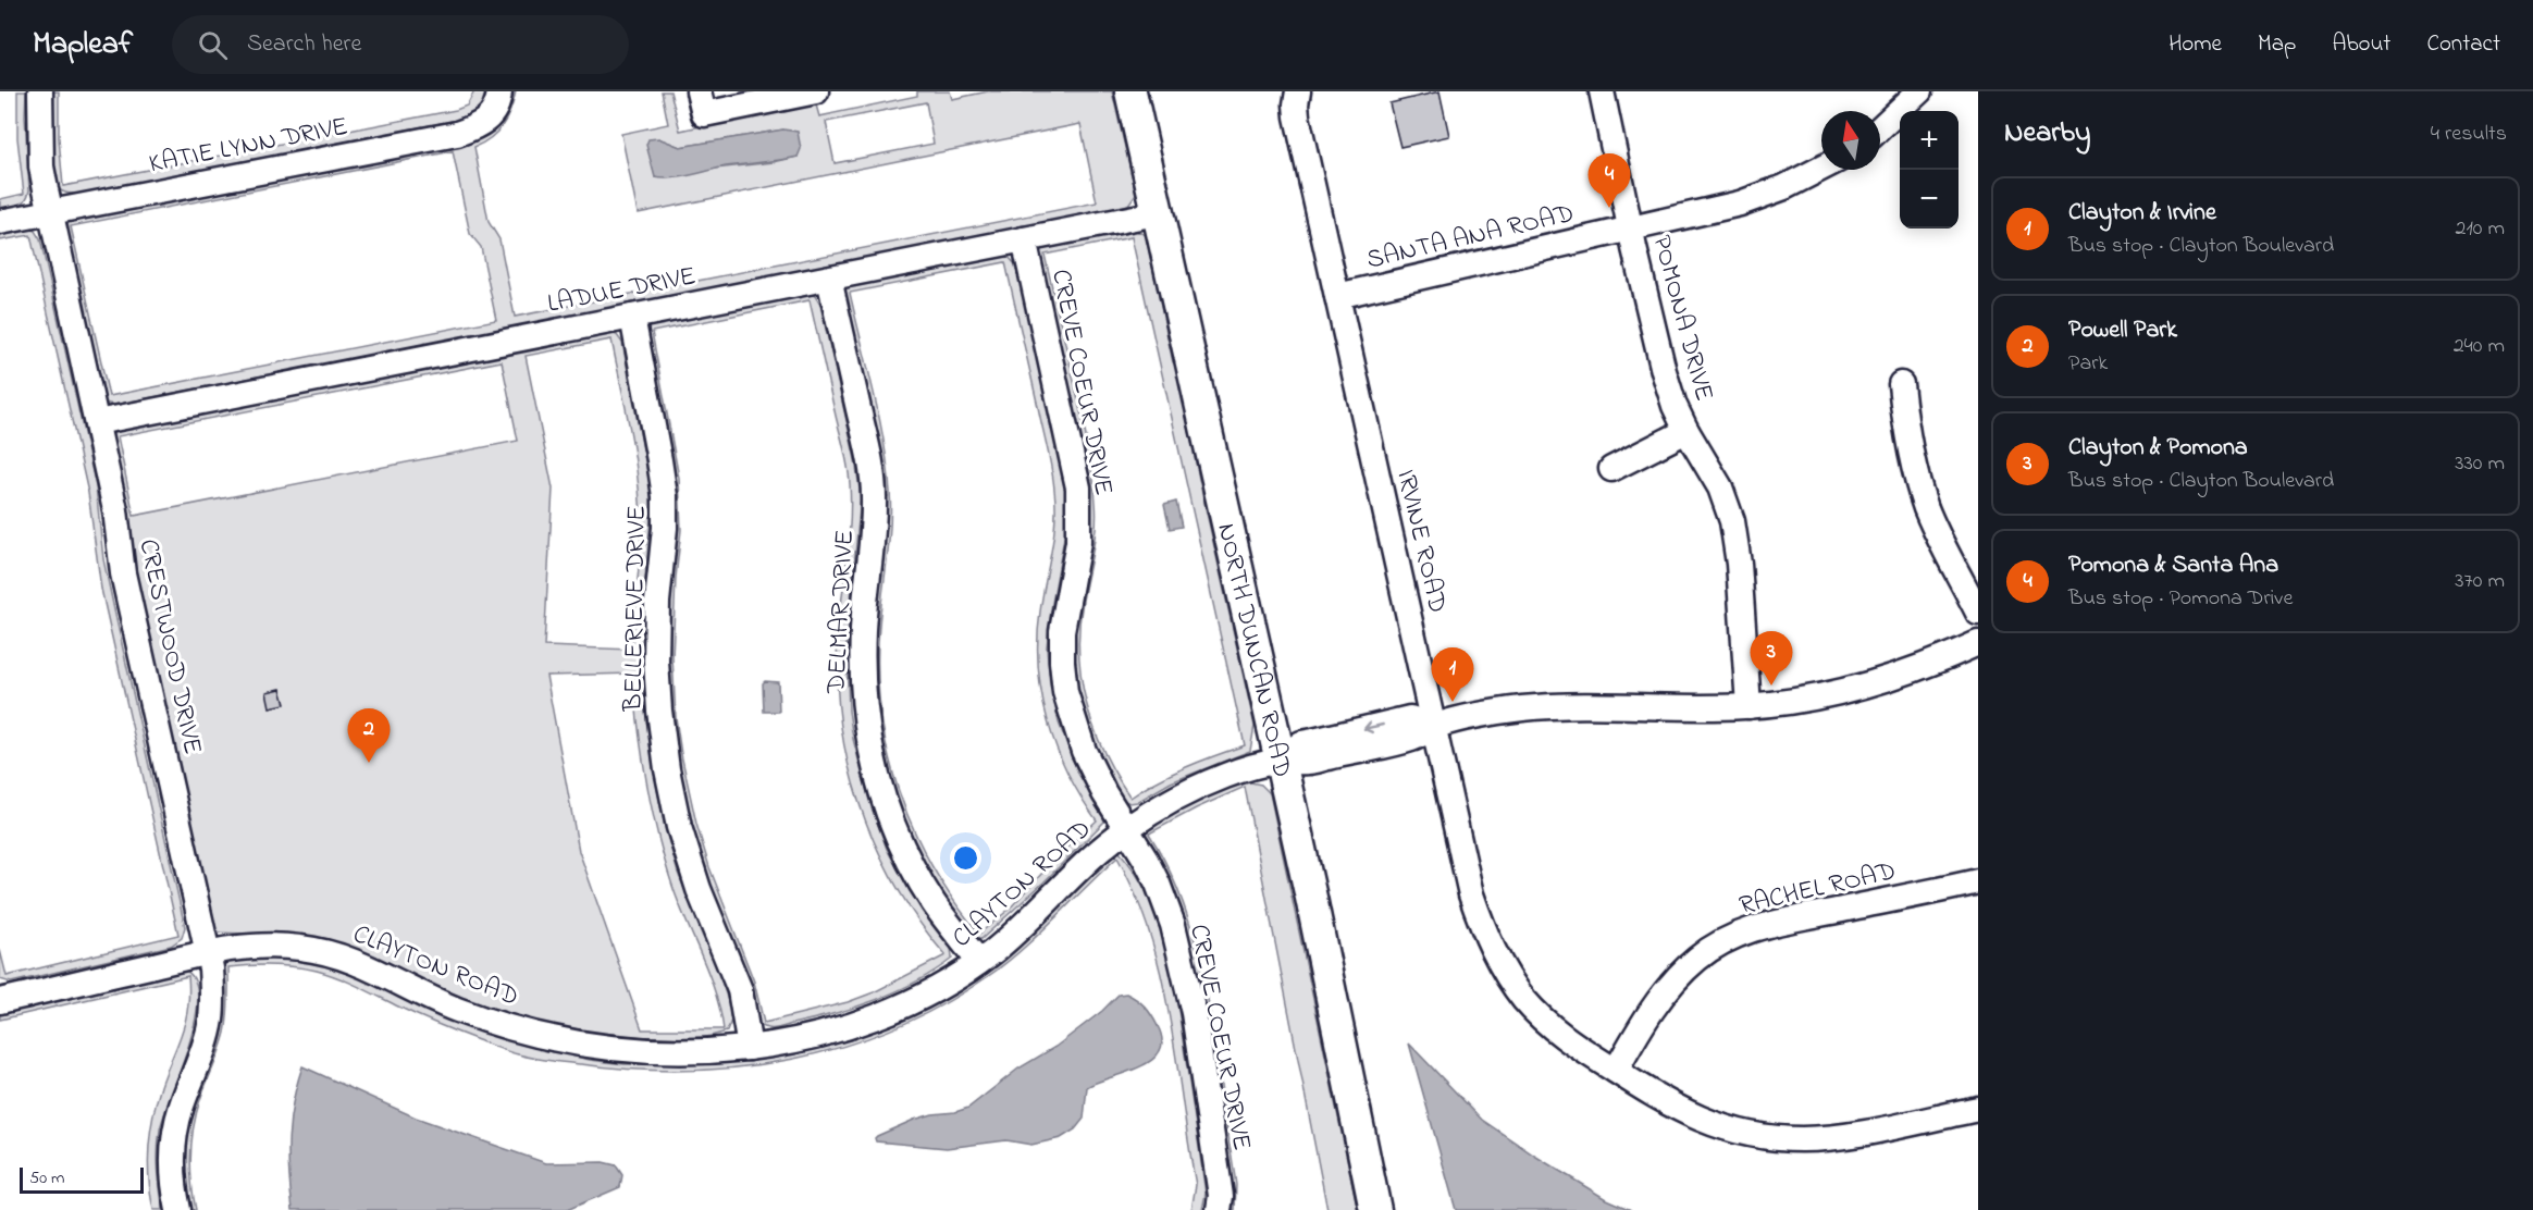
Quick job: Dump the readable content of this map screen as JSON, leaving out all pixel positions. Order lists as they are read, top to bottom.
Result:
{
  "streets": {
    "main road": ["NORTH DUNCAN ROAD"],
    "street": [
      "KATIE LYNN DRIVE",
      "SANTA ANA ROAD",
      "LADUE DRIVE",
      "POMONA DRIVE",
      "CREVE COEUR DRIVE",
      "IRVINE ROAD",
      "BELLERIEVE DRIVE",
      "DELMAR DRIVE",
      "CRESTWOOD DRIVE",
      "CLAYTON ROAD",
      "RACHEL ROAD"
    ]
  },
  "crossings": [
    ["KATIE LYNN DRIVE", "CRESTWOOD DRIVE"],
    ["SANTA ANA ROAD", "POMONA DRIVE"],
    ["SANTA ANA ROAD", "IRVINE ROAD"],
    ["LADUE DRIVE", "CREVE COEUR DRIVE"],
    ["LADUE DRIVE", "BELLERIEVE DRIVE"],
    ["LADUE DRIVE", "DELMAR DRIVE"],
    ["LADUE DRIVE", "CRESTWOOD DRIVE"],
    ["LADUE DRIVE", "NORTH DUNCAN ROAD"],
    ["CREVE COEUR DRIVE", "CLAYTON ROAD"],
    ["IRVINE ROAD", "CLAYTON ROAD"],
    ["IRVINE ROAD", "RACHEL ROAD"],
    ["BELLERIEVE DRIVE", "CLAYTON ROAD"],
    ["DELMAR DRIVE", "CLAYTON ROAD"],
    ["CRESTWOOD DRIVE", "CLAYTON ROAD"],
    ["NORTH DUNCAN ROAD", "CLAYTON ROAD"]
  ],
  "scale_bar": "50 m",
  "north": "top",
  "page": {
    "header": "Mapleaf",
    "search": "Search here",
    "nav": [
      "Home",
      "Map",
      "About",
      "Contact"
    ],
    "heading": ["Nearby", "4 results"],
    "map_buttons": ["+", "−"],
    "pins": [
      "4",
      "3",
      "1",
      "2"
    ],
    "list": [
      {
        "mark": "1",
        "name": "Clayton & Irvine",
        "note": "Bus stop · Clayton Boulevard",
        "value": "210 m"
      },
      {
        "mark": "2",
        "name": "Powell Park",
        "note": "Park",
        "value": "240 m"
      },
      {
        "mark": "3",
        "name": "Clayton & Pomona",
        "note": "Bus stop · Clayton Boulevard",
        "value": "330 m"
      },
      {
        "mark": "4",
        "name": "Pomona & Santa Ana",
        "note": "Bus stop · Pomona Drive",
        "value": "370 m"
      }
    ],
    "scale": "50 m"
  }
}
